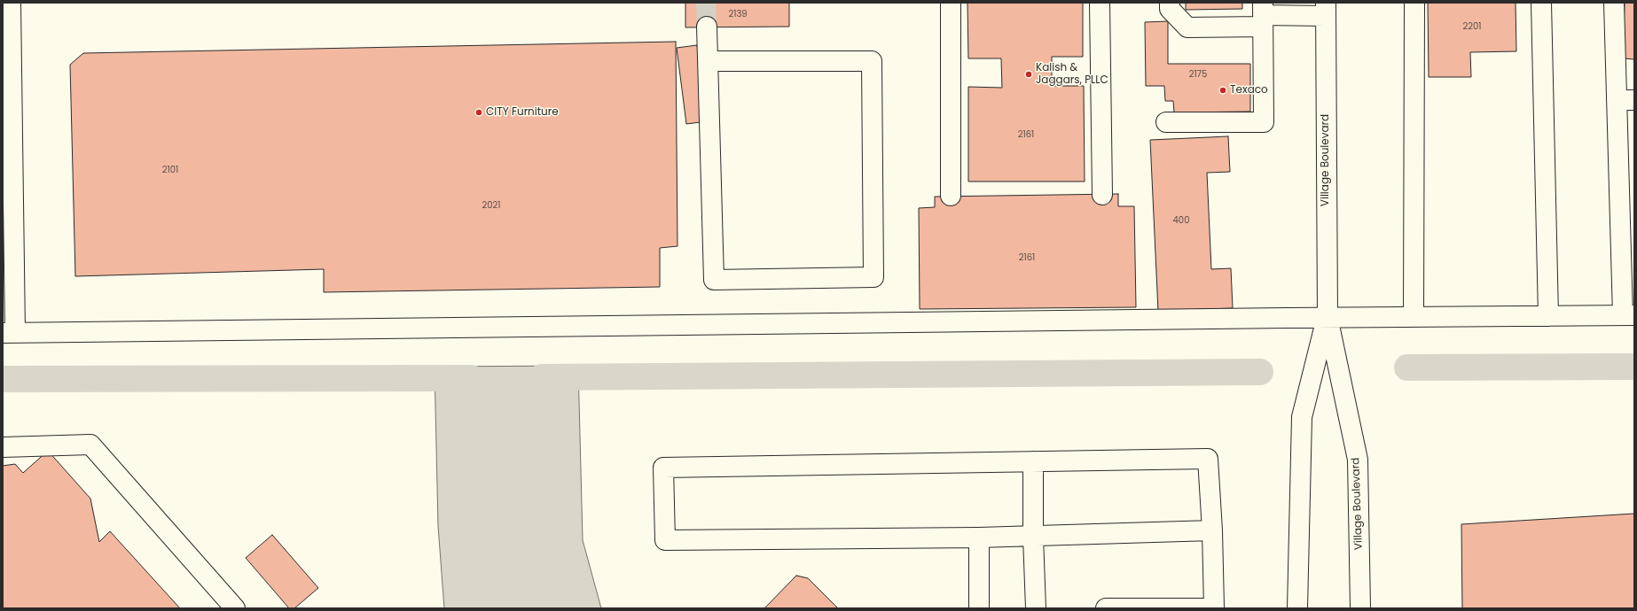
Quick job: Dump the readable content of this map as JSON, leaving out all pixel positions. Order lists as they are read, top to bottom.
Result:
{
  "streets": {
    "street": ["Village Boulevard"]
  },
  "places": ["Kalish & Jaggars, PLLC", "Texaco", "CITY Furniture"],
  "house_numbers": [
    "2139",
    "2201",
    "2175",
    "2161",
    "2101",
    "2021",
    "400",
    "2161"
  ]
}
